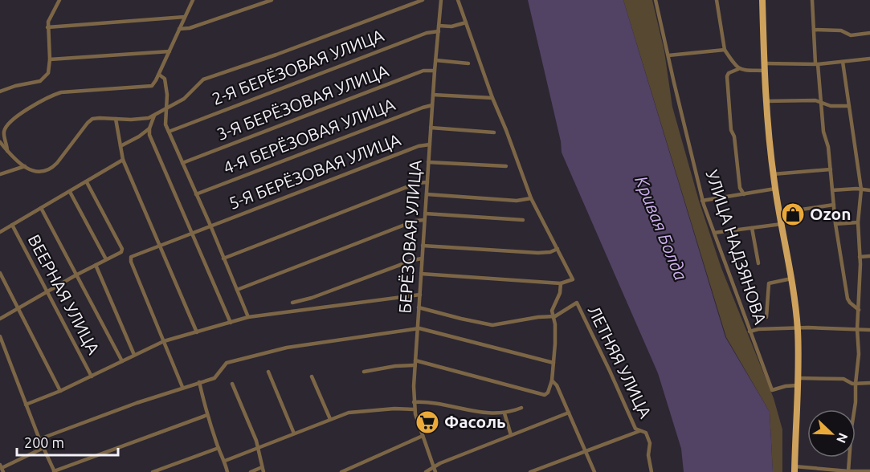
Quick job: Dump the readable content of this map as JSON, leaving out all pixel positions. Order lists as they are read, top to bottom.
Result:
{
  "streets": {
    "street": [
      "2-Я БЕРЁЗОВАЯ УЛИЦА",
      "3-Я БЕРЁЗОВАЯ УЛИЦА",
      "4-Я БЕРЁЗОВАЯ УЛИЦА",
      "5-Я БЕРЁЗОВАЯ УЛИЦА",
      "БЕРЁЗОВАЯ УЛИЦА",
      "УЛИЦА НАДЗЯНОВА",
      "ВЕЕРНАЯ УЛИЦА",
      "ЛЕТНЯЯ УЛИЦА"
    ]
  },
  "crossings": [
    ["2-Я БЕРЁЗОВАЯ УЛИЦА", "БЕРЁЗОВАЯ УЛИЦА"],
    ["3-Я БЕРЁЗОВАЯ УЛИЦА", "БЕРЁЗОВАЯ УЛИЦА"],
    ["4-Я БЕРЁЗОВАЯ УЛИЦА", "БЕРЁЗОВАЯ УЛИЦА"],
    ["5-Я БЕРЁЗОВАЯ УЛИЦА", "БЕРЁЗОВАЯ УЛИЦА"]
  ],
  "water": ["Кривая Болда"],
  "places": {
    "shop": ["Ozon"],
    "supermarket": ["Фасоль"]
  },
  "scale_bar": "200 m",
  "north": "bottom right"
}
